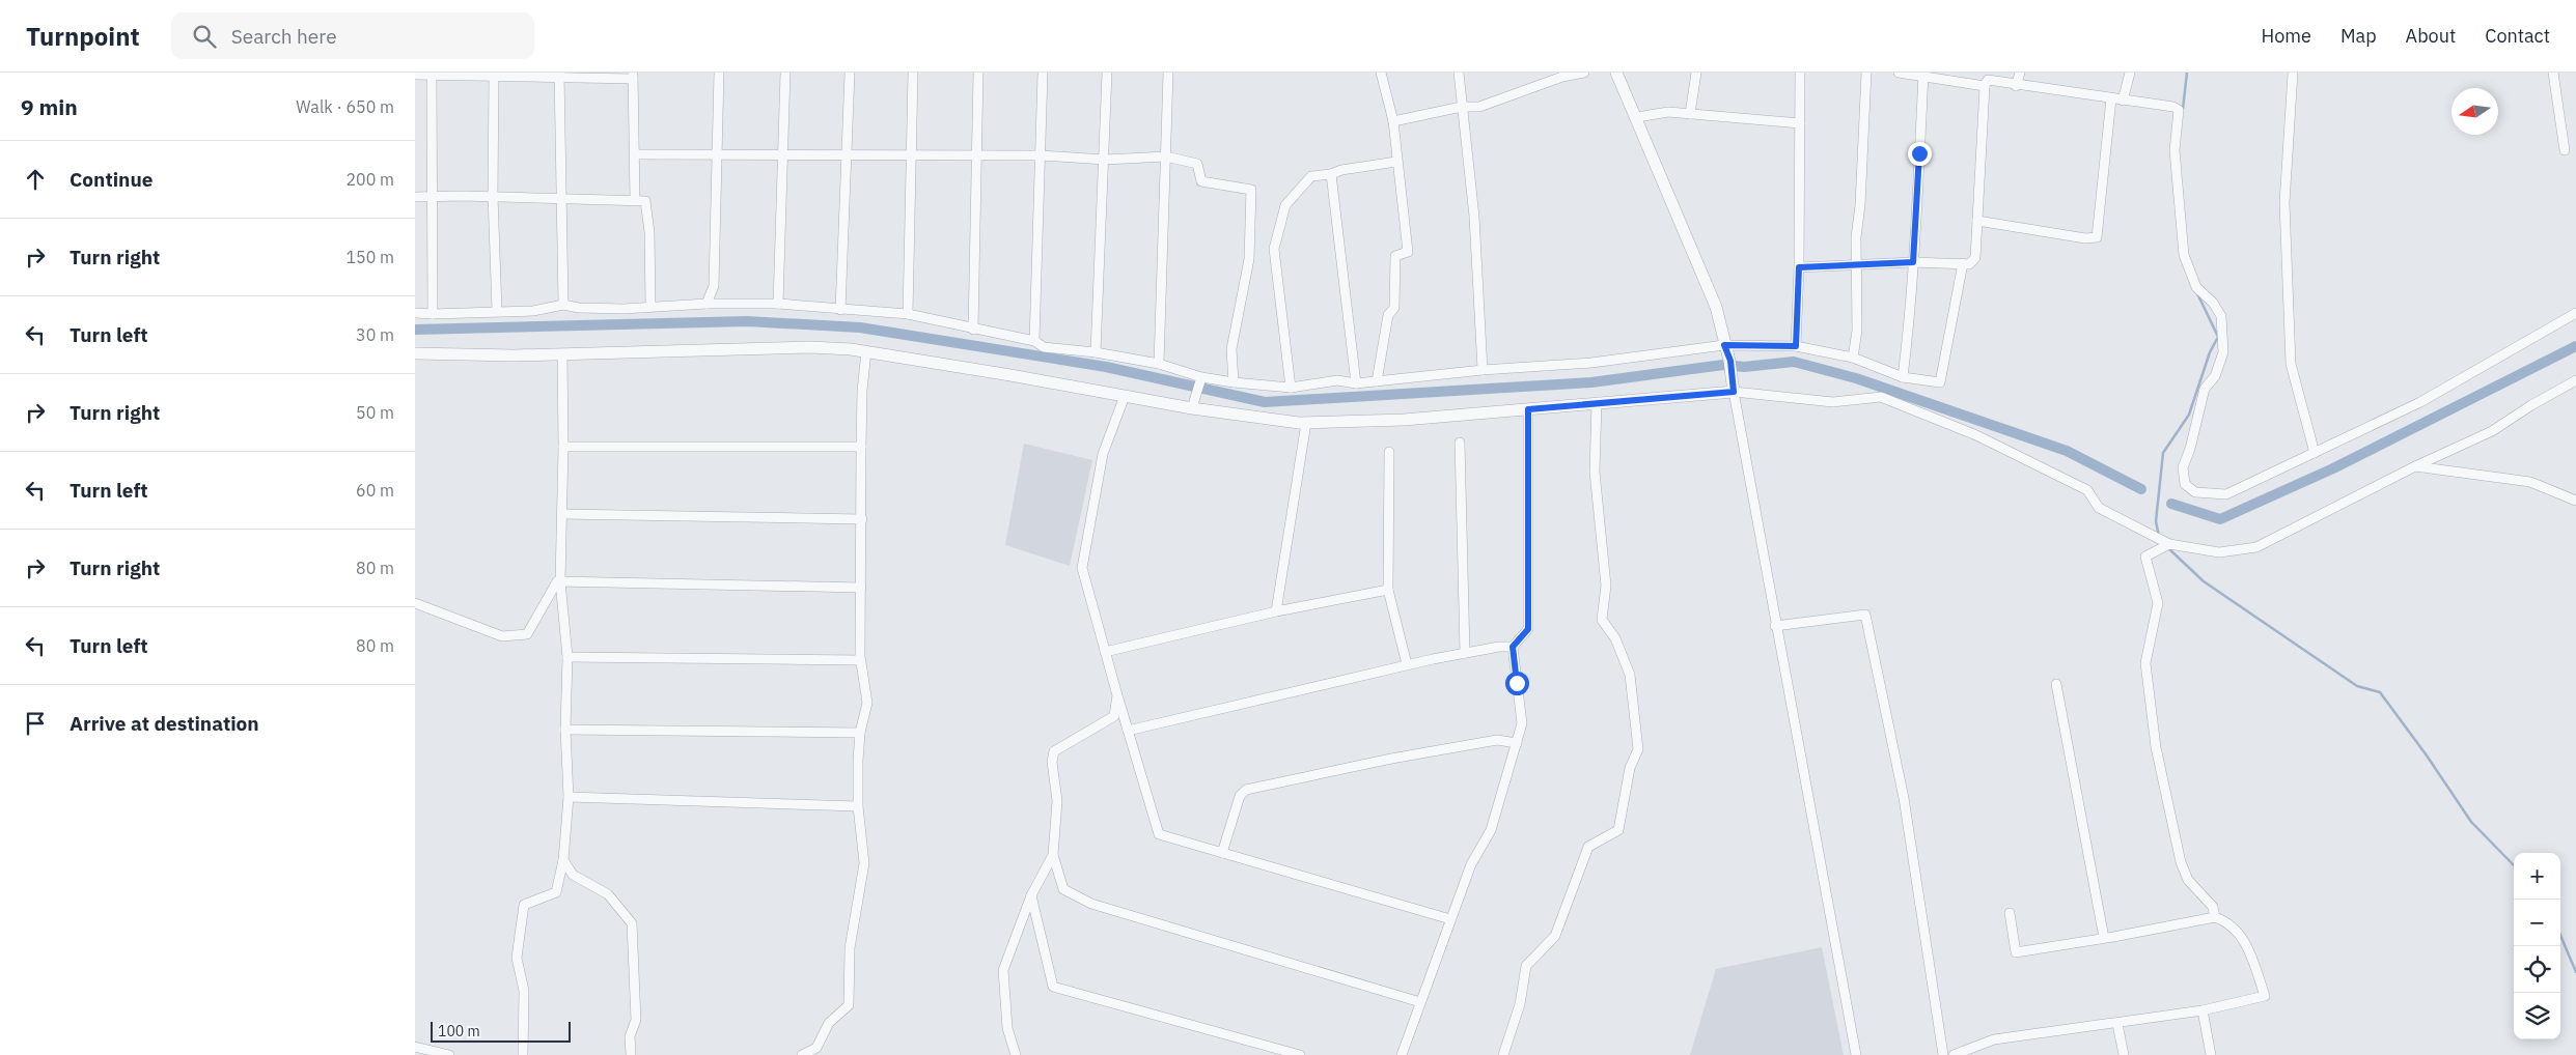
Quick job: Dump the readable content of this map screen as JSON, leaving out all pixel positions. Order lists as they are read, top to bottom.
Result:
{
  "scale_bar": "100 m",
  "north": "left",
  "page": {
    "header": "Turnpoint",
    "search": "Search here",
    "nav": [
      "Home",
      "Map",
      "About",
      "Contact"
    ],
    "heading": ["9 min", "Walk · 650 m"],
    "list": [
      ["Continue", "200 m"],
      ["Turn right", "150 m"],
      ["Turn left", "30 m"],
      ["Turn right", "50 m"],
      ["Turn left", "60 m"],
      ["Turn right", "80 m"],
      ["Turn left", "80 m"],
      "Arrive at destination"
    ],
    "map_buttons": ["+", "−"],
    "scale": "100 m"
  }
}
